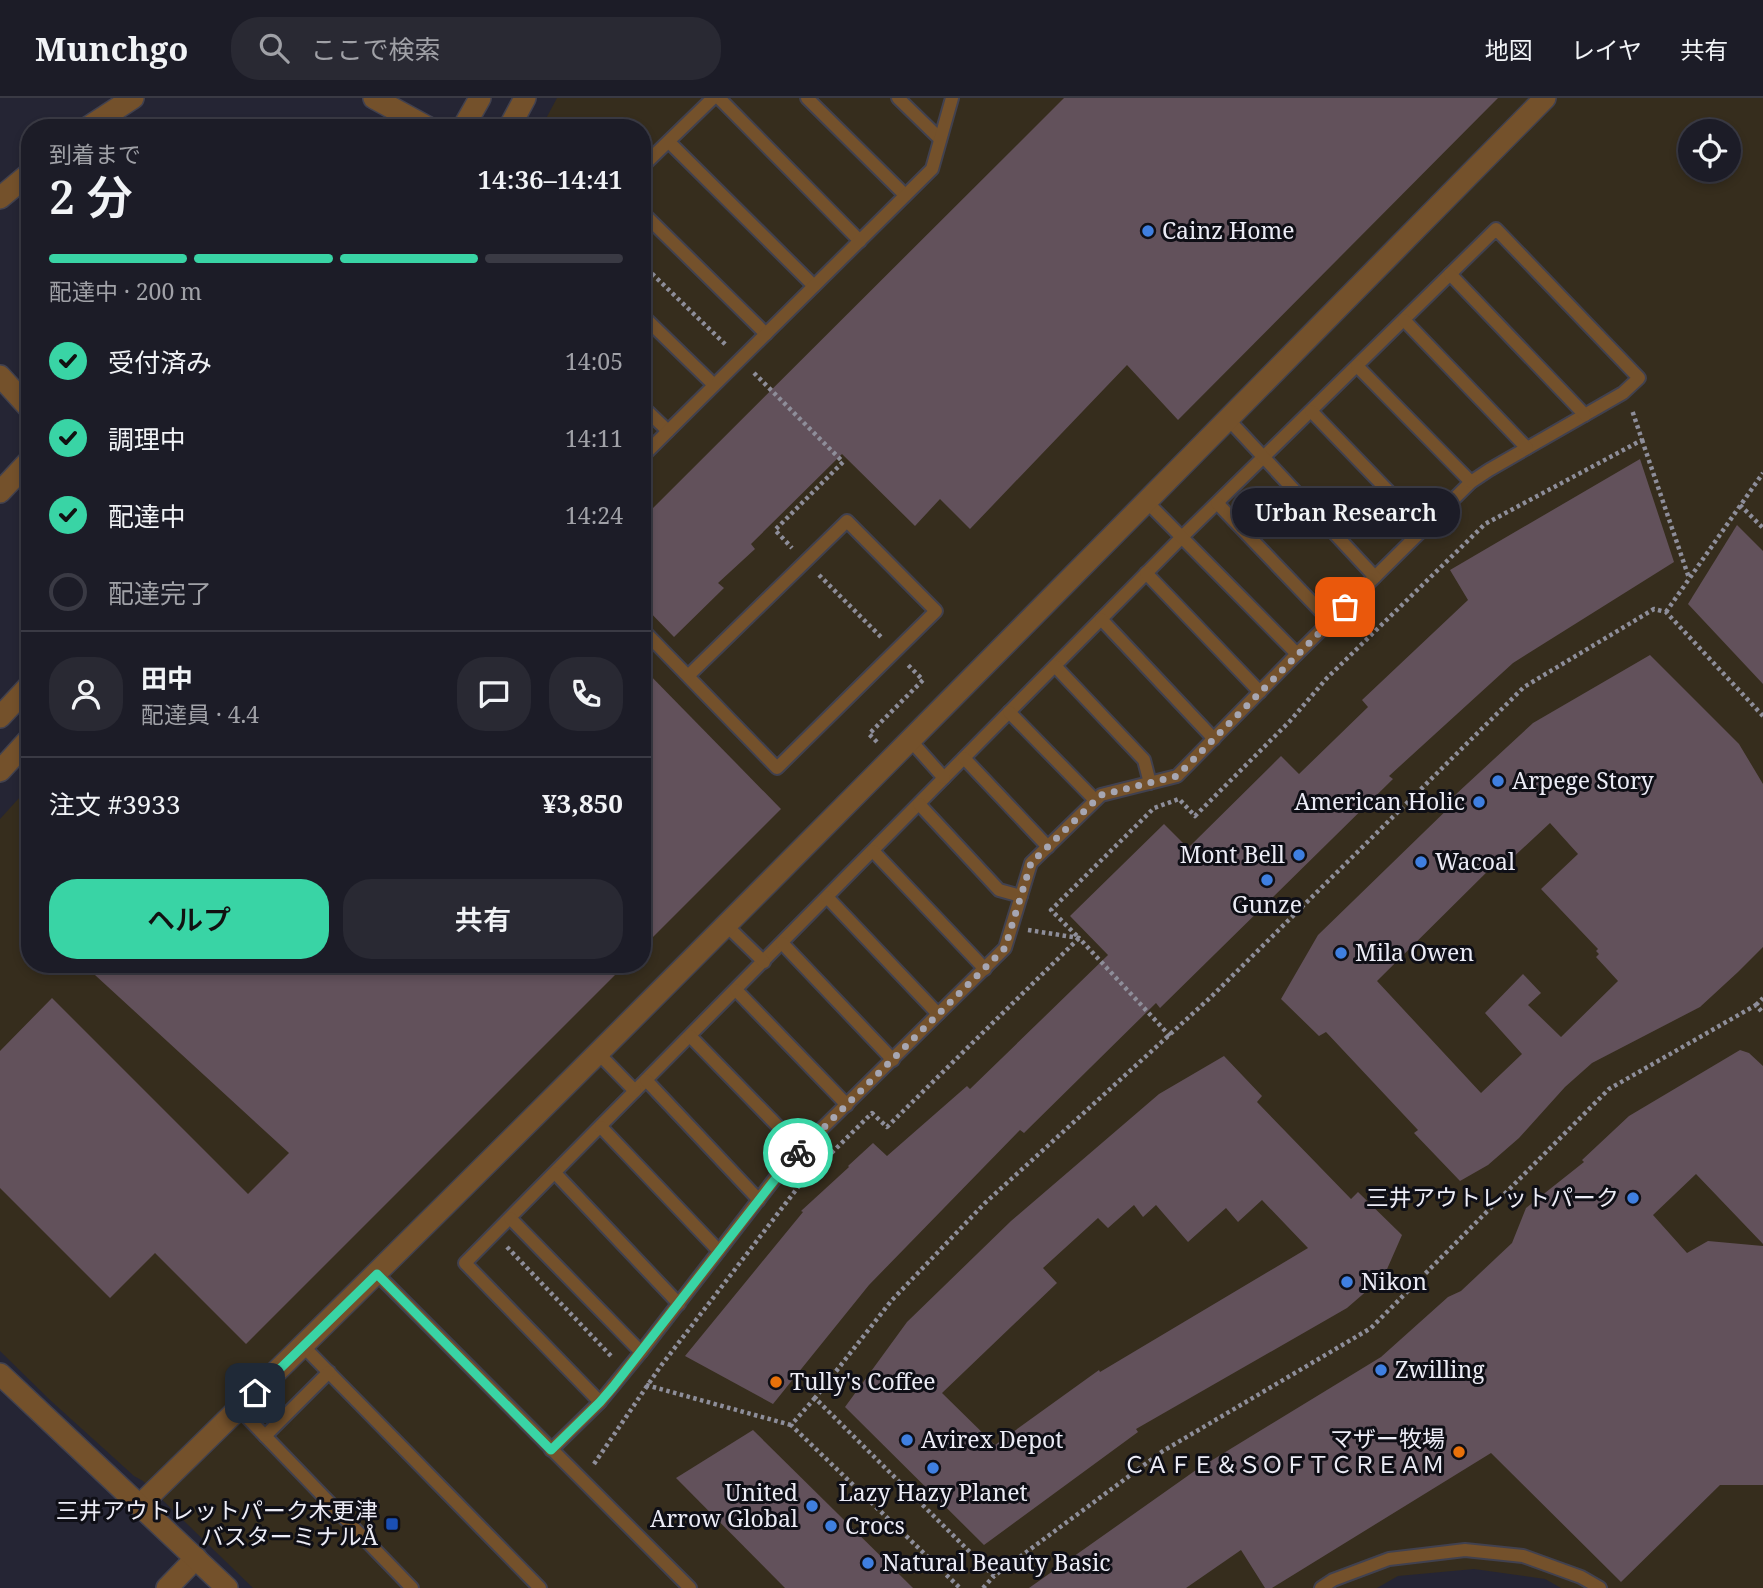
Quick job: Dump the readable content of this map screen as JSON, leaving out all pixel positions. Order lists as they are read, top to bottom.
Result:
{
  "places": {
    "other": [
      "Cainz Home",
      "Urban Research",
      "Arpege Story",
      "American Holic",
      "Mont Bell",
      "Wacoal",
      "Gunze",
      "Mila Owen",
      "三井アウトレットパーク",
      "Nikon",
      "Zwilling",
      "Tully's Coffee",
      "Avirex Depot",
      "マザー牧場 ＣＡＦＥ＆ＳＯＦＴＣＲＥＡＭ",
      "Lazy Hazy Planet",
      "United Arrow Global",
      "Crocs",
      "Natural Beauty Basic"
    ],
    "transit": ["三井アウトレットパーク木更津 バスターミナルÅ"]
  },
  "page": {
    "header": "Munchgo",
    "search": "ここで検索",
    "nav": ["地図", "レイヤ", "共有"],
    "heading": ["2 分", "到着まで", "14:36–14:41"],
    "panel": [
      "田中",
      "配達員 · 4.4",
      "注文 #3933",
      "¥3,850"
    ],
    "bar": "配達中 · 200 m",
    "list": [
      ["受付済み", "14:05"],
      ["調理中", "14:11"],
      ["配達中", "14:24"],
      "配達完了"
    ],
    "bubble": "Urban Research",
    "buttons": ["ヘルプ", "共有"]
  }
}
